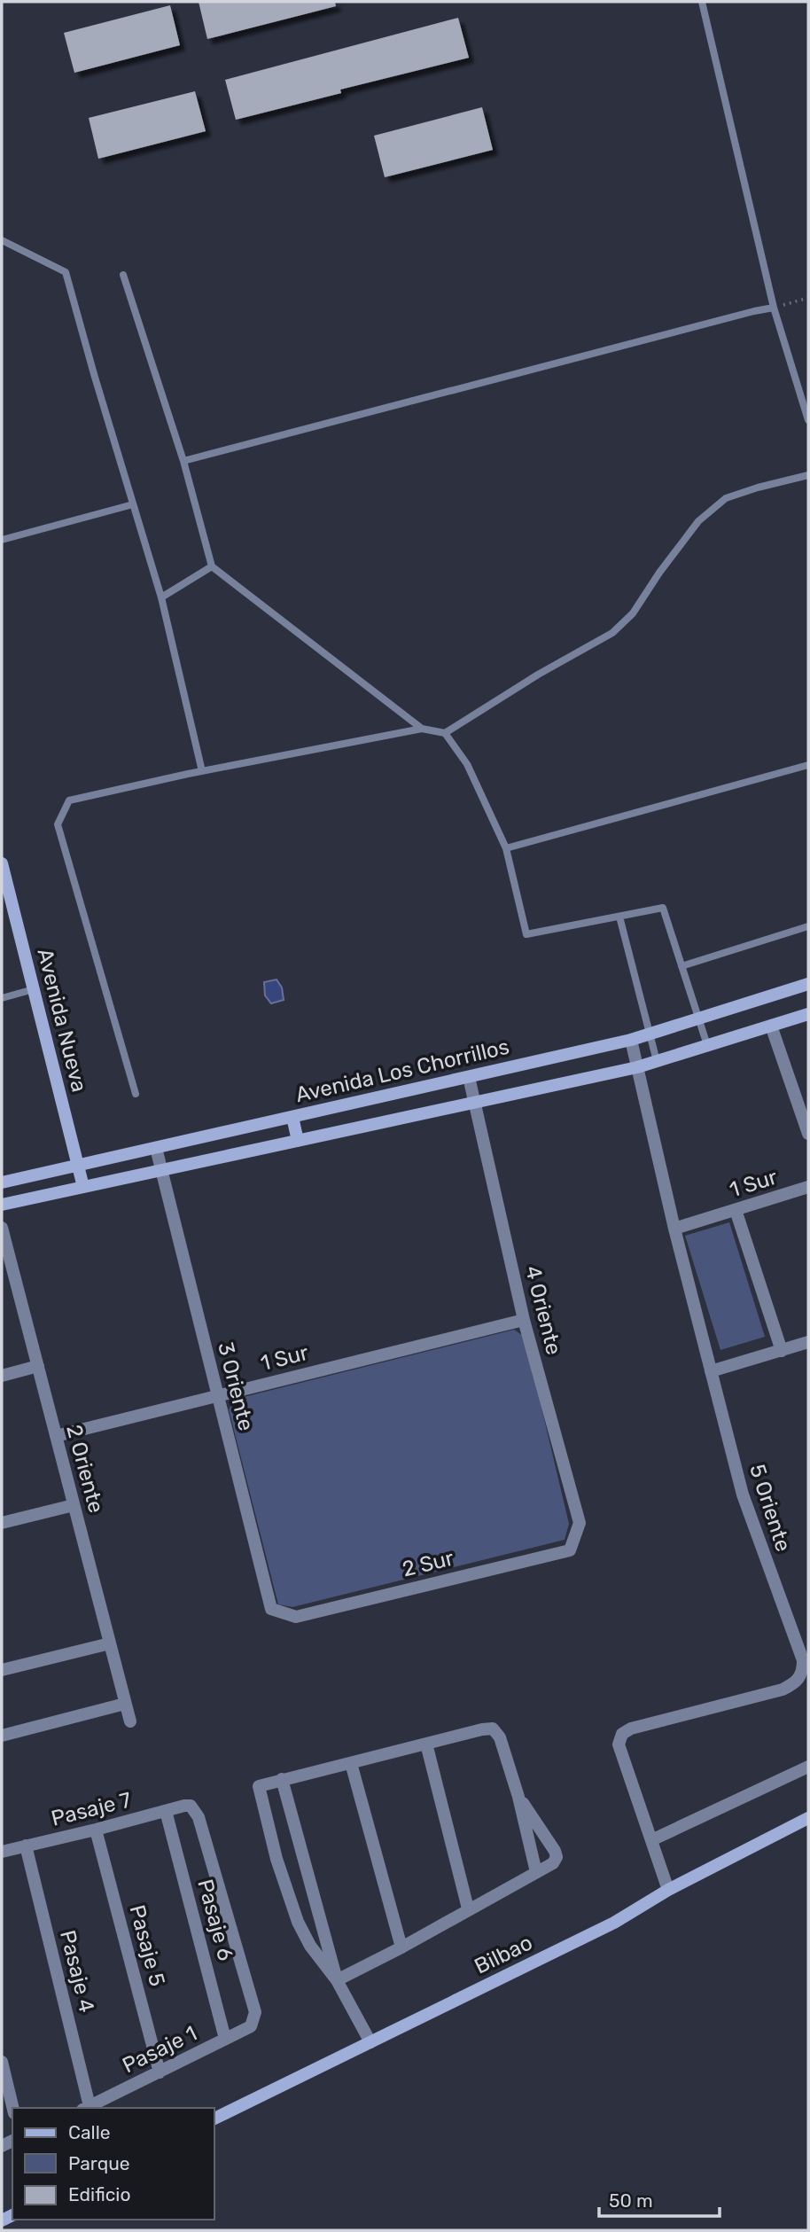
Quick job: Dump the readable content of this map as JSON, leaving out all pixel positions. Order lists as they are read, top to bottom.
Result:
{
  "streets": {
    "street": [
      "Avenida Nueva",
      "Avenida Los Chorrillos",
      "1 Sur",
      "4 Oriente",
      "3 Oriente",
      "2 Oriente",
      "5 Oriente",
      "2 Sur",
      "Pasaje 7",
      "Pasaje 6",
      "Pasaje 5",
      "Bilbao",
      "Pasaje 4",
      "Pasaje 1"
    ]
  },
  "crossings": [
    ["Avenida Nueva", "Avenida Los Chorrillos"],
    ["Avenida Los Chorrillos", "4 Oriente"],
    ["Avenida Los Chorrillos", "3 Oriente"],
    ["Avenida Los Chorrillos", "5 Oriente"],
    ["1 Sur", "4 Oriente"],
    ["1 Sur", "3 Oriente"],
    ["1 Sur", "2 Oriente"],
    ["1 Sur", "5 Oriente"],
    ["4 Oriente", "2 Sur"],
    ["3 Oriente", "2 Sur"],
    ["5 Oriente", "Bilbao"],
    ["Pasaje 7", "Pasaje 6"],
    ["Pasaje 7", "Pasaje 5"],
    ["Pasaje 7", "Pasaje 4"],
    ["Pasaje 6", "Pasaje 1"],
    ["Pasaje 5", "Pasaje 1"],
    ["Pasaje 4", "Pasaje 1"]
  ],
  "legend": ["Calle", "Parque", "Edificio"],
  "scale_bar": "50 m"
}
